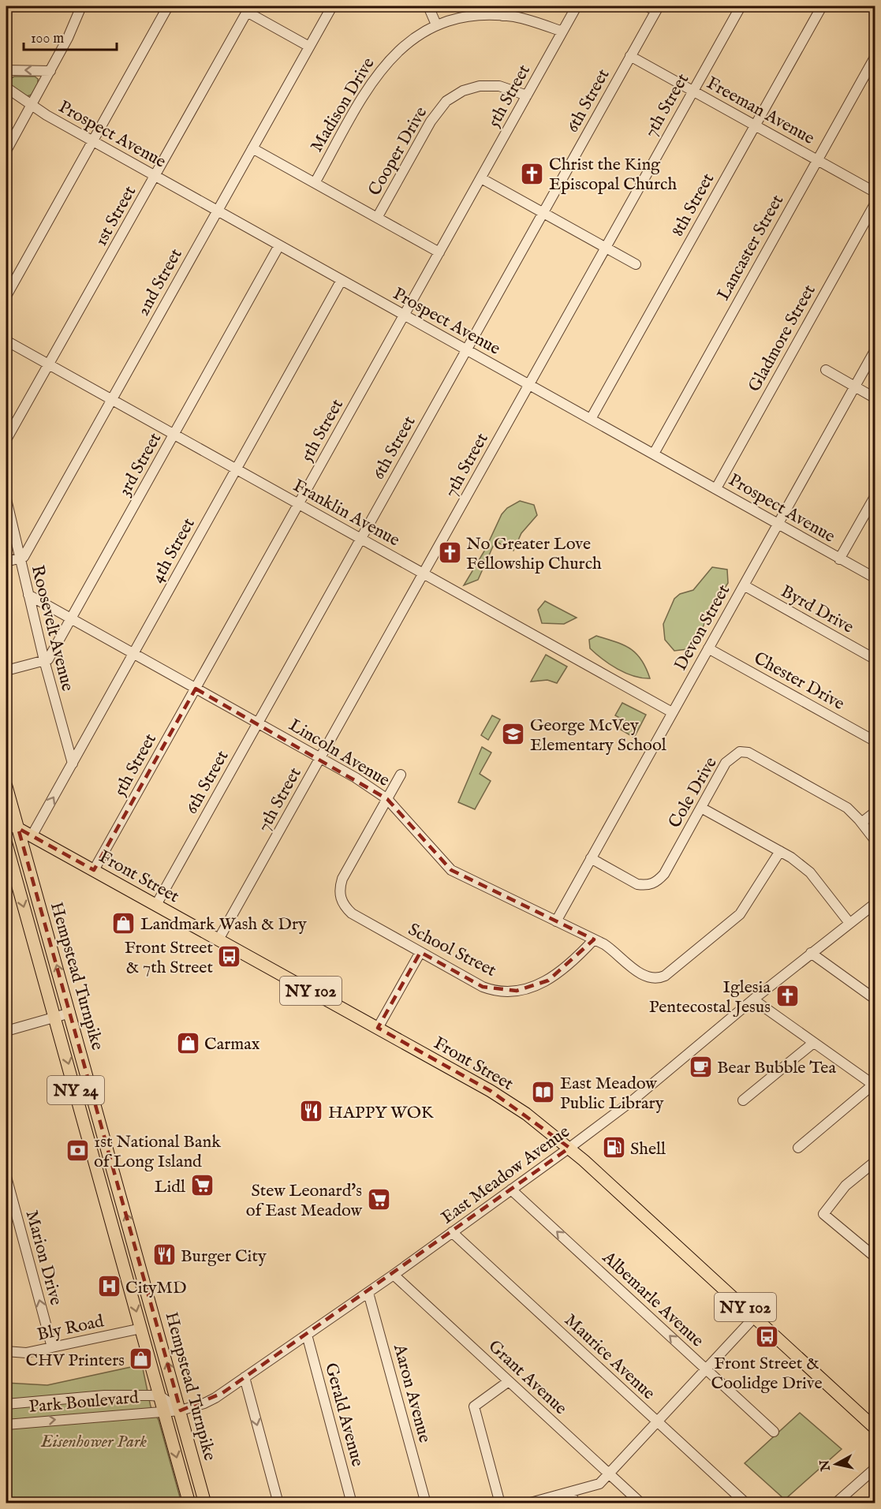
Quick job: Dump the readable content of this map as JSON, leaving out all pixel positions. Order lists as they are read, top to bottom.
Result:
{
  "streets": {
    "main road": [
      "Front Street",
      "Hempstead Turnpike",
      "NY 102",
      "NY 24"
    ],
    "street": [
      "5th Street",
      "6th Street",
      "Madison Drive",
      "7th Street",
      "Freeman Avenue",
      "Prospect Avenue",
      "Cooper Drive",
      "8th Street",
      "1st Street",
      "Lancaster Street",
      "2nd Street",
      "Gladmore Street",
      "3rd Street",
      "Franklin Avenue",
      "4th Street",
      "Byrd Drive",
      "Devon Street",
      "Roosevelt Avenue",
      "Chester Drive",
      "Lincoln Avenue",
      "Cole Drive",
      "School Street",
      "East Meadow Avenue",
      "Marion Drive",
      "Albemarle Avenue",
      "Bly Road",
      "Maurice Avenue",
      "Grant Avenue",
      "Aaron Avenue",
      "Park Boulevard",
      "Gerald Avenue"
    ]
  },
  "crossings": [
    ["5th Street", "Madison Drive"],
    ["5th Street", "Prospect Avenue"],
    ["5th Street", "Cooper Drive"],
    ["5th Street", "Franklin Avenue"],
    ["5th Street", "Lincoln Avenue"],
    ["5th Street", "Front Street"],
    ["6th Street", "Freeman Avenue"],
    ["6th Street", "Prospect Avenue"],
    ["6th Street", "Franklin Avenue"],
    ["6th Street", "Lincoln Avenue"],
    ["6th Street", "Front Street"],
    ["7th Street", "Freeman Avenue"],
    ["7th Street", "Prospect Avenue"],
    ["7th Street", "Franklin Avenue"],
    ["7th Street", "Lincoln Avenue"],
    ["7th Street", "Front Street"],
    ["Freeman Avenue", "8th Street"],
    ["Freeman Avenue", "Lancaster Street"],
    ["Prospect Avenue", "8th Street"],
    ["Prospect Avenue", "1st Street"],
    ["Prospect Avenue", "Lancaster Street"],
    ["Prospect Avenue", "2nd Street"],
    ["Prospect Avenue", "Gladmore Street"],
    ["Prospect Avenue", "3rd Street"],
    ["Prospect Avenue", "4th Street"],
    ["Prospect Avenue", "Devon Street"],
    ["1st Street", "Franklin Avenue"],
    ["2nd Street", "Franklin Avenue"],
    ["2nd Street", "Roosevelt Avenue"],
    ["3rd Street", "Franklin Avenue"],
    ["3rd Street", "Roosevelt Avenue"],
    ["3rd Street", "Lincoln Avenue"],
    ["Franklin Avenue", "4th Street"],
    ["Franklin Avenue", "Devon Street"],
    ["4th Street", "Roosevelt Avenue"],
    ["4th Street", "Lincoln Avenue"],
    ["4th Street", "Front Street"],
    ["Byrd Drive", "Devon Street"],
    ["Devon Street", "Chester Drive"],
    ["Devon Street", "Lincoln Avenue"],
    ["Devon Street", "Cole Drive"],
    ["Roosevelt Avenue", "Lincoln Avenue"],
    ["Lincoln Avenue", "School Street"],
    ["Front Street", "Hempstead Turnpike"],
    ["Front Street", "East Meadow Avenue"],
    ["Hempstead Turnpike", "East Meadow Avenue"],
    ["Hempstead Turnpike", "Bly Road"],
    ["Hempstead Turnpike", "Park Boulevard"],
    ["East Meadow Avenue", "Albemarle Avenue"],
    ["East Meadow Avenue", "Maurice Avenue"],
    ["East Meadow Avenue", "Grant Avenue"],
    ["East Meadow Avenue", "Aaron Avenue"],
    ["East Meadow Avenue", "Park Boulevard"],
    ["East Meadow Avenue", "Gerald Avenue"],
    ["Marion Drive", "Bly Road"]
  ],
  "one_way": ["Marion Drive", "Albemarle Avenue"],
  "parks": ["Eisenhower Park"],
  "places": {
    "church": ["Christ the King Episcopal Church", "No Greater Love Fellowship Church", "Iglesia Pentecostal Jesus"],
    "school or university": ["George McVey Elementary School"],
    "shop": ["Landmark Wash & Dry", "Carmax", "CHV Printers"],
    "bus stop": ["Front Street & 7th Street", "Front Street & Coolidge Drive"],
    "cafe": ["Bear Bubble Tea"],
    "library": ["East Meadow Public Library"],
    "restaurant": ["HAPPY WOK", "Burger City"],
    "fuel station": ["Shell"],
    "bank": ["1st National Bank of Long Island"],
    "supermarket": ["Lidl", "Stew Leonard's of East Meadow"],
    "hospital": ["CityMD"]
  },
  "scale_bar": "100 m",
  "north": "left"
}
